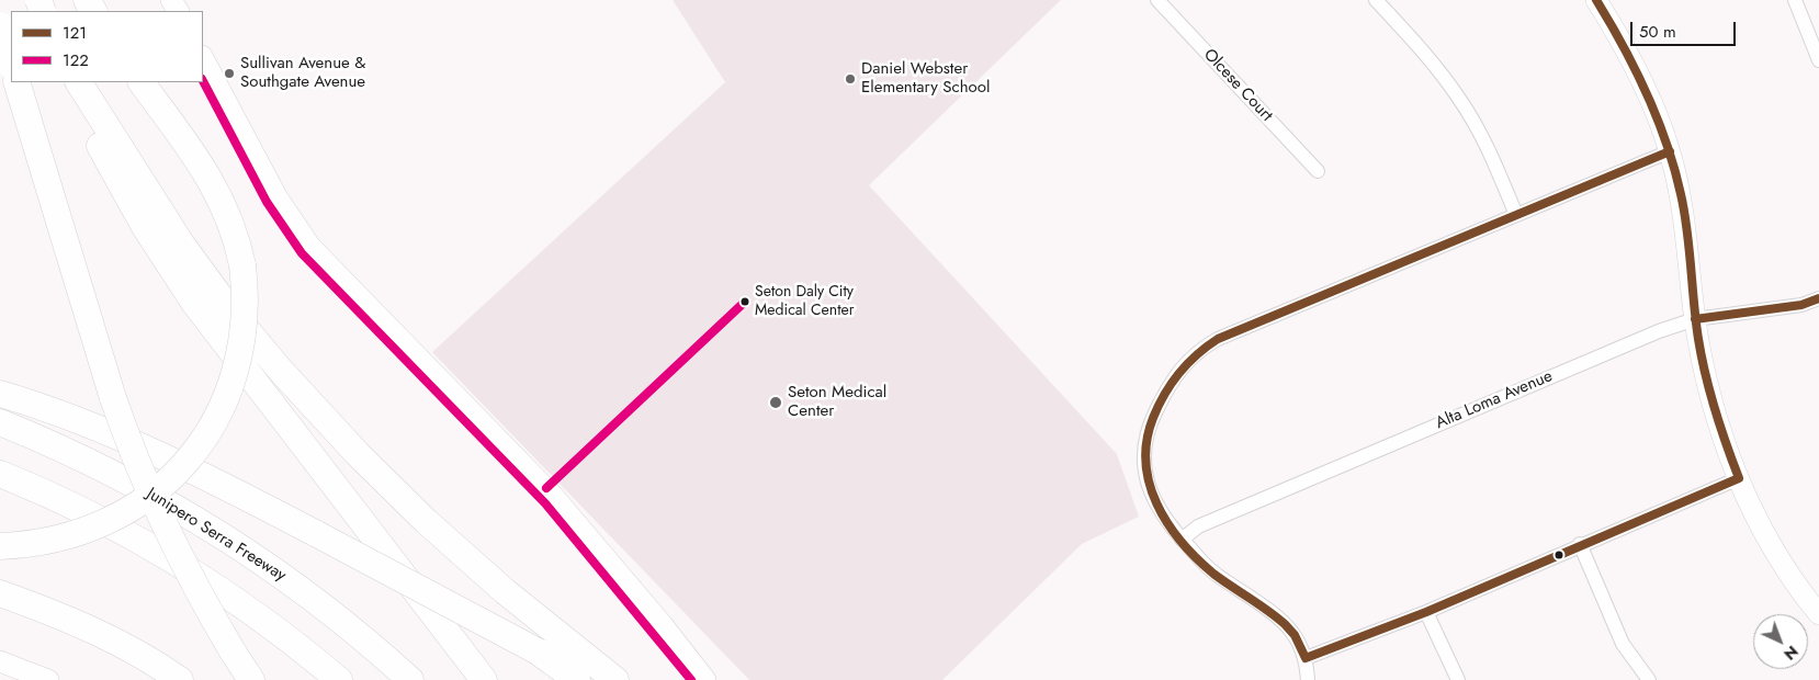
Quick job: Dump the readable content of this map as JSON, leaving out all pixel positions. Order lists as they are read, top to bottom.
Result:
{
  "streets": {
    "highway": ["Junipero Serra Freeway"],
    "street": ["Olcese Court", "Alta Loma Avenue"]
  },
  "places": [
    "Sullivan Avenue & Southgate Avenue",
    "Daniel Webster Elementary School",
    "Seton Daly City Medical Center",
    "Seton Medical Center"
  ],
  "lines": ["transit line 121", "transit line 122"],
  "legend": ["121", "122"],
  "scale_bar": "50 m",
  "north": "bottom right"
}
